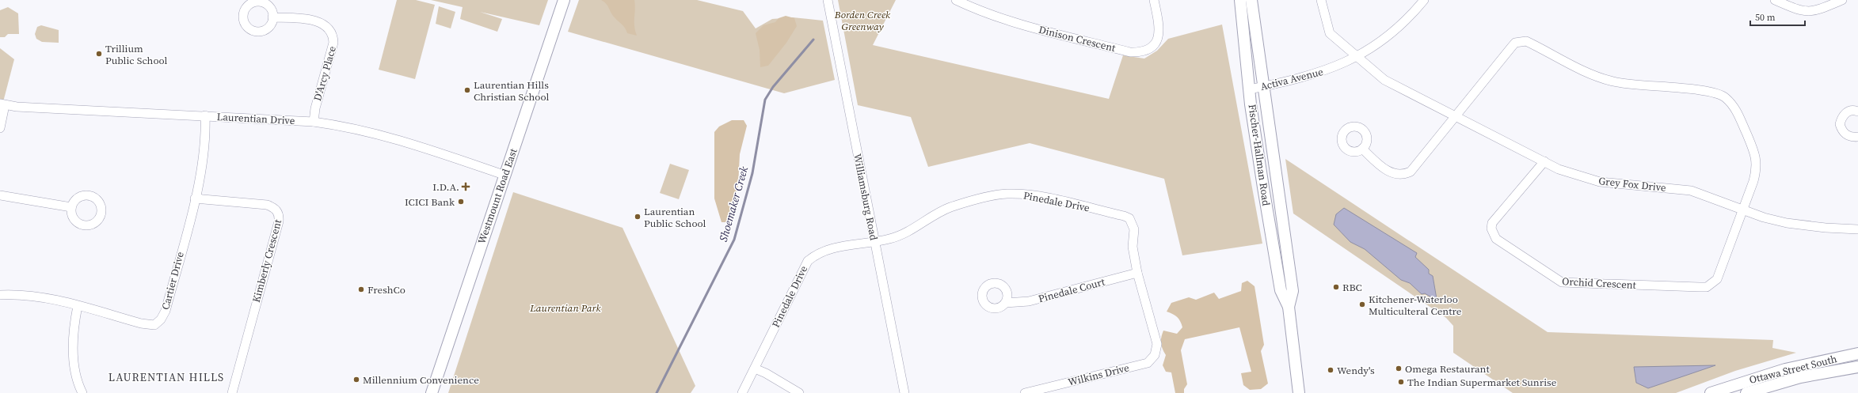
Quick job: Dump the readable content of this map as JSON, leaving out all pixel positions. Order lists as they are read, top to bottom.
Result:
{
  "streets": {
    "main road": ["Fischer-Hallman Road", "Westmount Road East", "Ottawa Street South"],
    "street": [
      "Dinison Crescent",
      "D'Arcy Place",
      "Activa Avenue",
      "Laurentian Drive",
      "Grey Fox Drive",
      "Williamsburg Road",
      "Pinedale Drive",
      "Kimberly Crescent",
      "Cartier Drive",
      "Orchid Crescent",
      "Pinedale Court",
      "Wilkins Drive"
    ]
  },
  "crossings": [
    ["D'Arcy Place", "Laurentian Drive"],
    ["Activa Avenue", "Fischer-Hallman Road"],
    ["Activa Avenue", "Grey Fox Drive"],
    ["Laurentian Drive", "Westmount Road East"],
    ["Laurentian Drive", "Cartier Drive"],
    ["Grey Fox Drive", "Orchid Crescent"],
    ["Williamsburg Road", "Pinedale Drive"],
    ["Pinedale Drive", "Pinedale Court"],
    ["Pinedale Drive", "Wilkins Drive"],
    ["Kimberly Crescent", "Cartier Drive"]
  ],
  "districts": ["LAURENTIAN HILLS"],
  "water": ["Shoemaker Creek"],
  "parks": ["Borden Creek Greenway", "Laurentian Park"],
  "places": {
    "other": [
      "Trillium Public School",
      "Laurentian Hills Christian School",
      "ICICI Bank",
      "Laurentian Public School",
      "RBC",
      "FreshCo",
      "Kitchener-Waterloo Multiculteral Centre",
      "Omega Restaurant",
      "Wendy's",
      "Millennium Convenience",
      "The Indian Supermarket Sunrise"
    ],
    "health": ["I.D.A."]
  },
  "scale_bar": "50 m"
}
